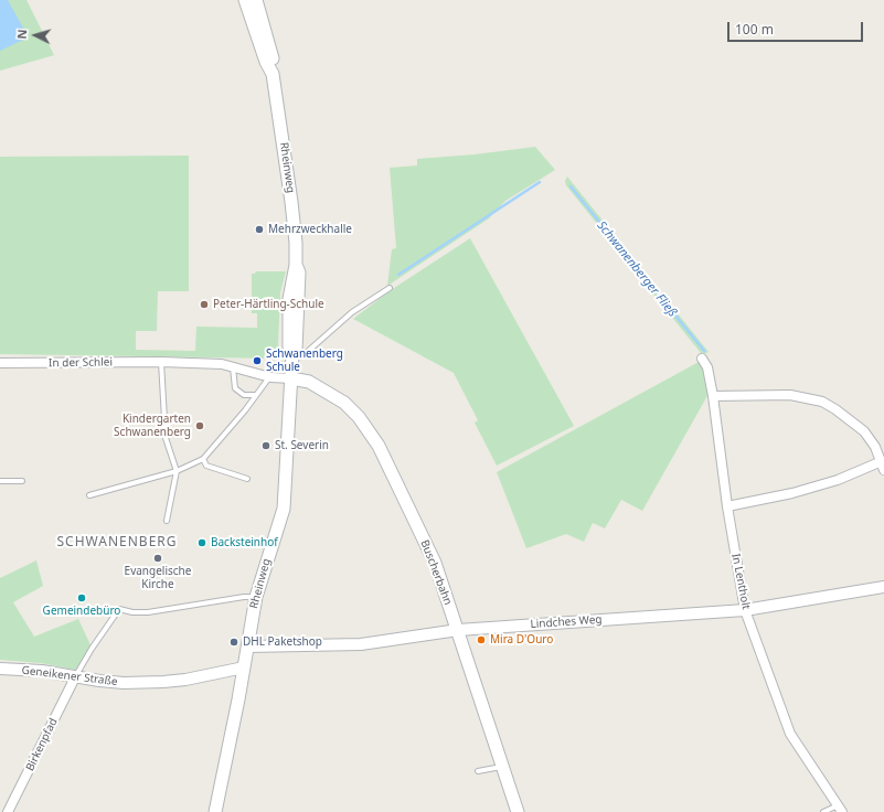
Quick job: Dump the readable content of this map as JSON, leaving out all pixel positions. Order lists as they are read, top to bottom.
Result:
{
  "streets": {
    "main road": ["Rheinweg", "Buscherbahn"],
    "street": [
      "In der Schlei",
      "In Lentholt",
      "Lindches Weg",
      "Geneikener Straße",
      "Birkenpfad"
    ]
  },
  "crossings": [
    ["Rheinweg", "In der Schlei"],
    ["Rheinweg", "Buscherbahn"],
    ["Rheinweg", "Lindches Weg"],
    ["Rheinweg", "Geneikener Straße"],
    ["In der Schlei", "Buscherbahn"],
    ["Buscherbahn", "Lindches Weg"],
    ["In Lentholt", "Lindches Weg"],
    ["Geneikener Straße", "Birkenpfad"]
  ],
  "districts": ["SCHWANENBERG"],
  "water": ["Schwanenberger Fließ"],
  "places": [
    "Mehrzweckhalle",
    "Peter-Härtling-Schule",
    "Schwanenberg Schule",
    "Kindergarten Schwanenberg",
    "St. Severin",
    "Backsteinhof",
    "Evangelische Kirche",
    "Gemeindebüro",
    "Mira D'Ouro",
    "DHL Paketshop"
  ],
  "scale_bar": "100 m",
  "north": "left"
}
